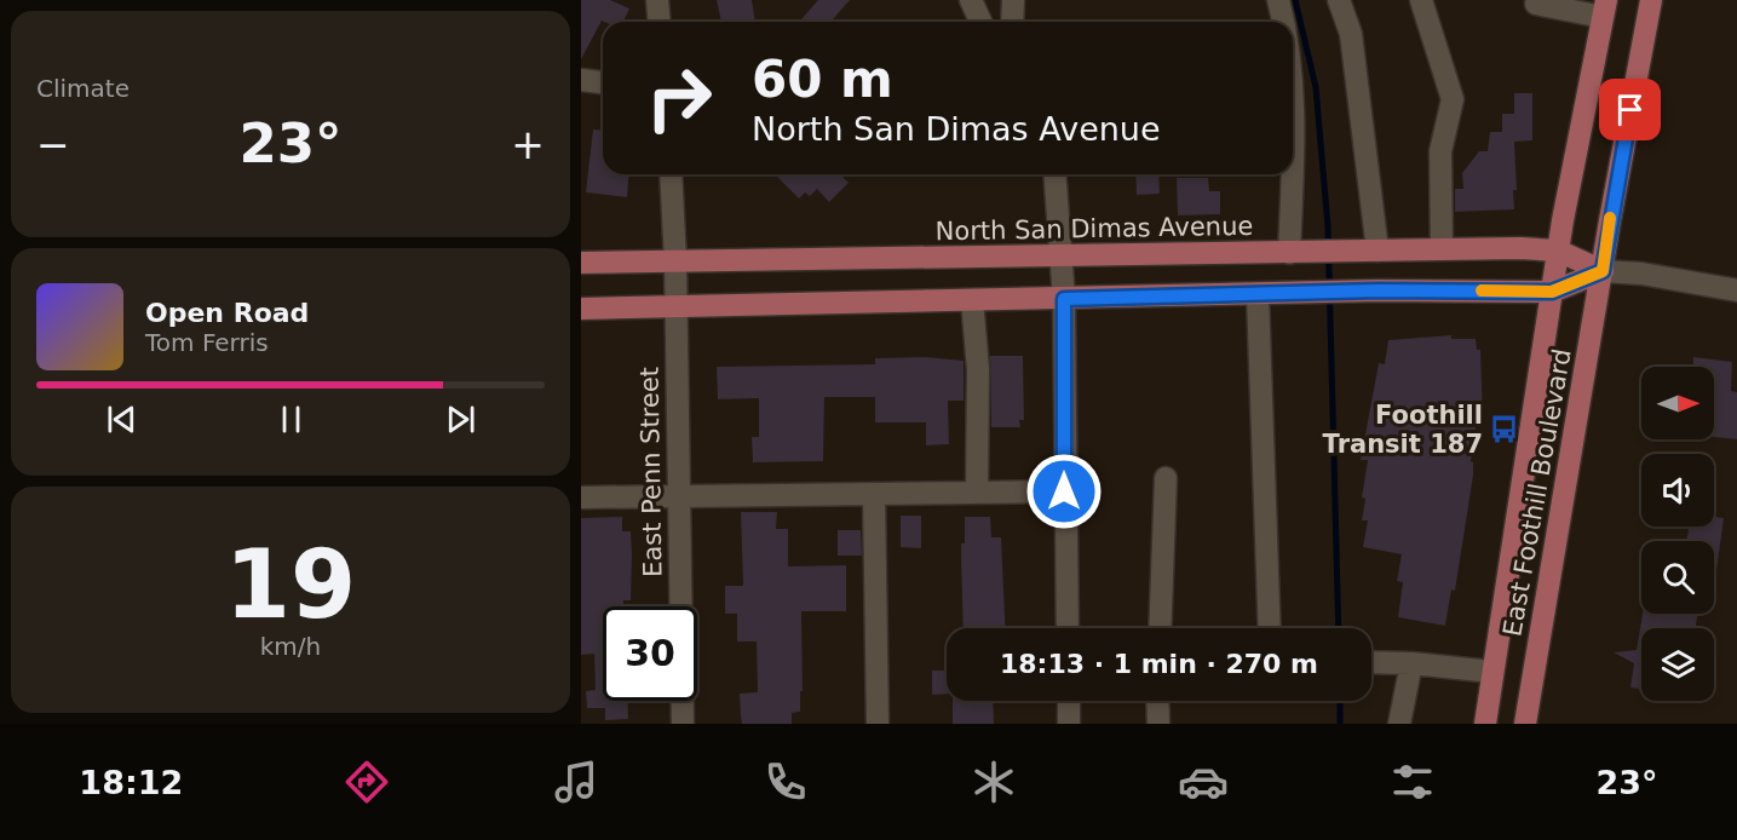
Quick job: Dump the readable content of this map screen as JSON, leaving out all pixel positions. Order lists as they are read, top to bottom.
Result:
{
  "streets": {
    "main road": ["North San Dimas Avenue", "East Foothill Boulevard"],
    "street": ["East Penn Street"]
  },
  "crossings": [
    ["North San Dimas Avenue", "East Penn Street"],
    ["North San Dimas Avenue", "East Foothill Boulevard"]
  ],
  "places": {
    "bus stop": ["Foothill Transit 187"]
  },
  "north": "right",
  "page": {
    "tile": [
      "Climate",
      ["19", "km/h"]
    ],
    "turn": ["60 m", "North San Dimas Avenue"],
    "heat": ["−", "23°", "+"],
    "song": ["Open Road", "Tom Ferris"],
    "limit": "30",
    "trip": "18:13 · 1 min · 270 m",
    "tabs": ["18:12", "23°"]
  }
}
